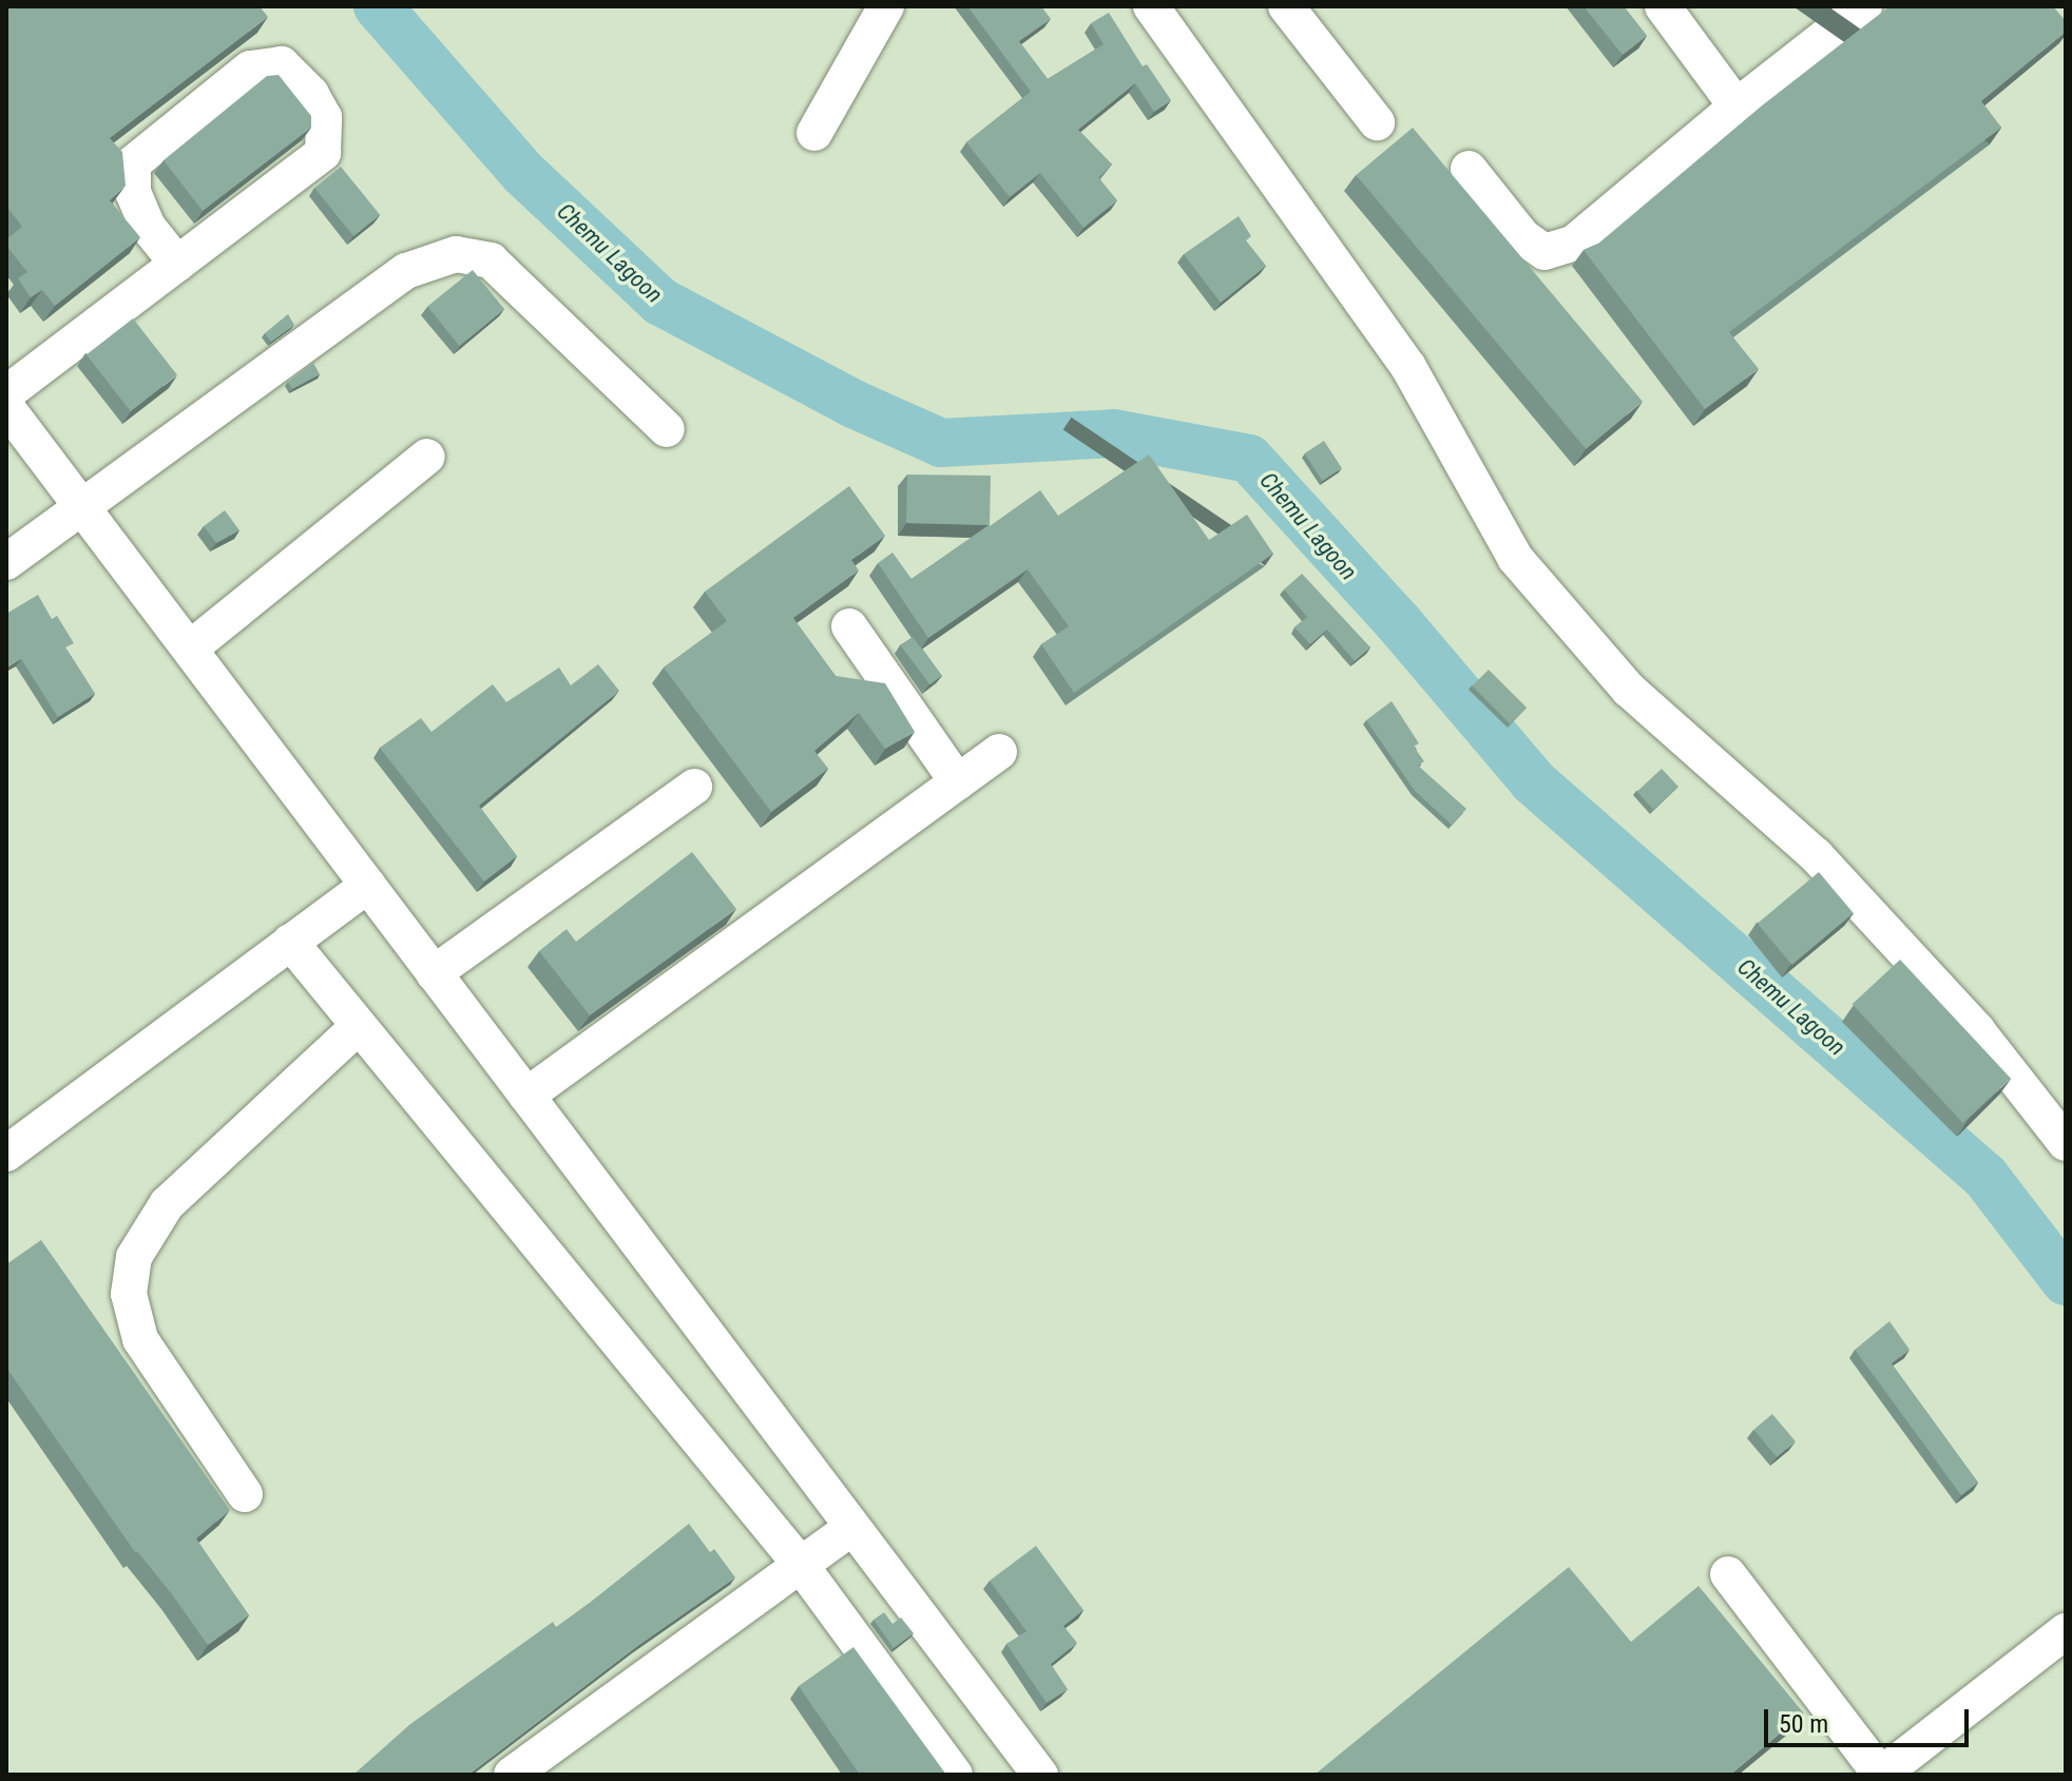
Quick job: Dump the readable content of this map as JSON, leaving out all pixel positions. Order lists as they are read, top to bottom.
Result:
{
  "water": ["Chemu Lagoon"],
  "scale_bar": "50 m"
}
